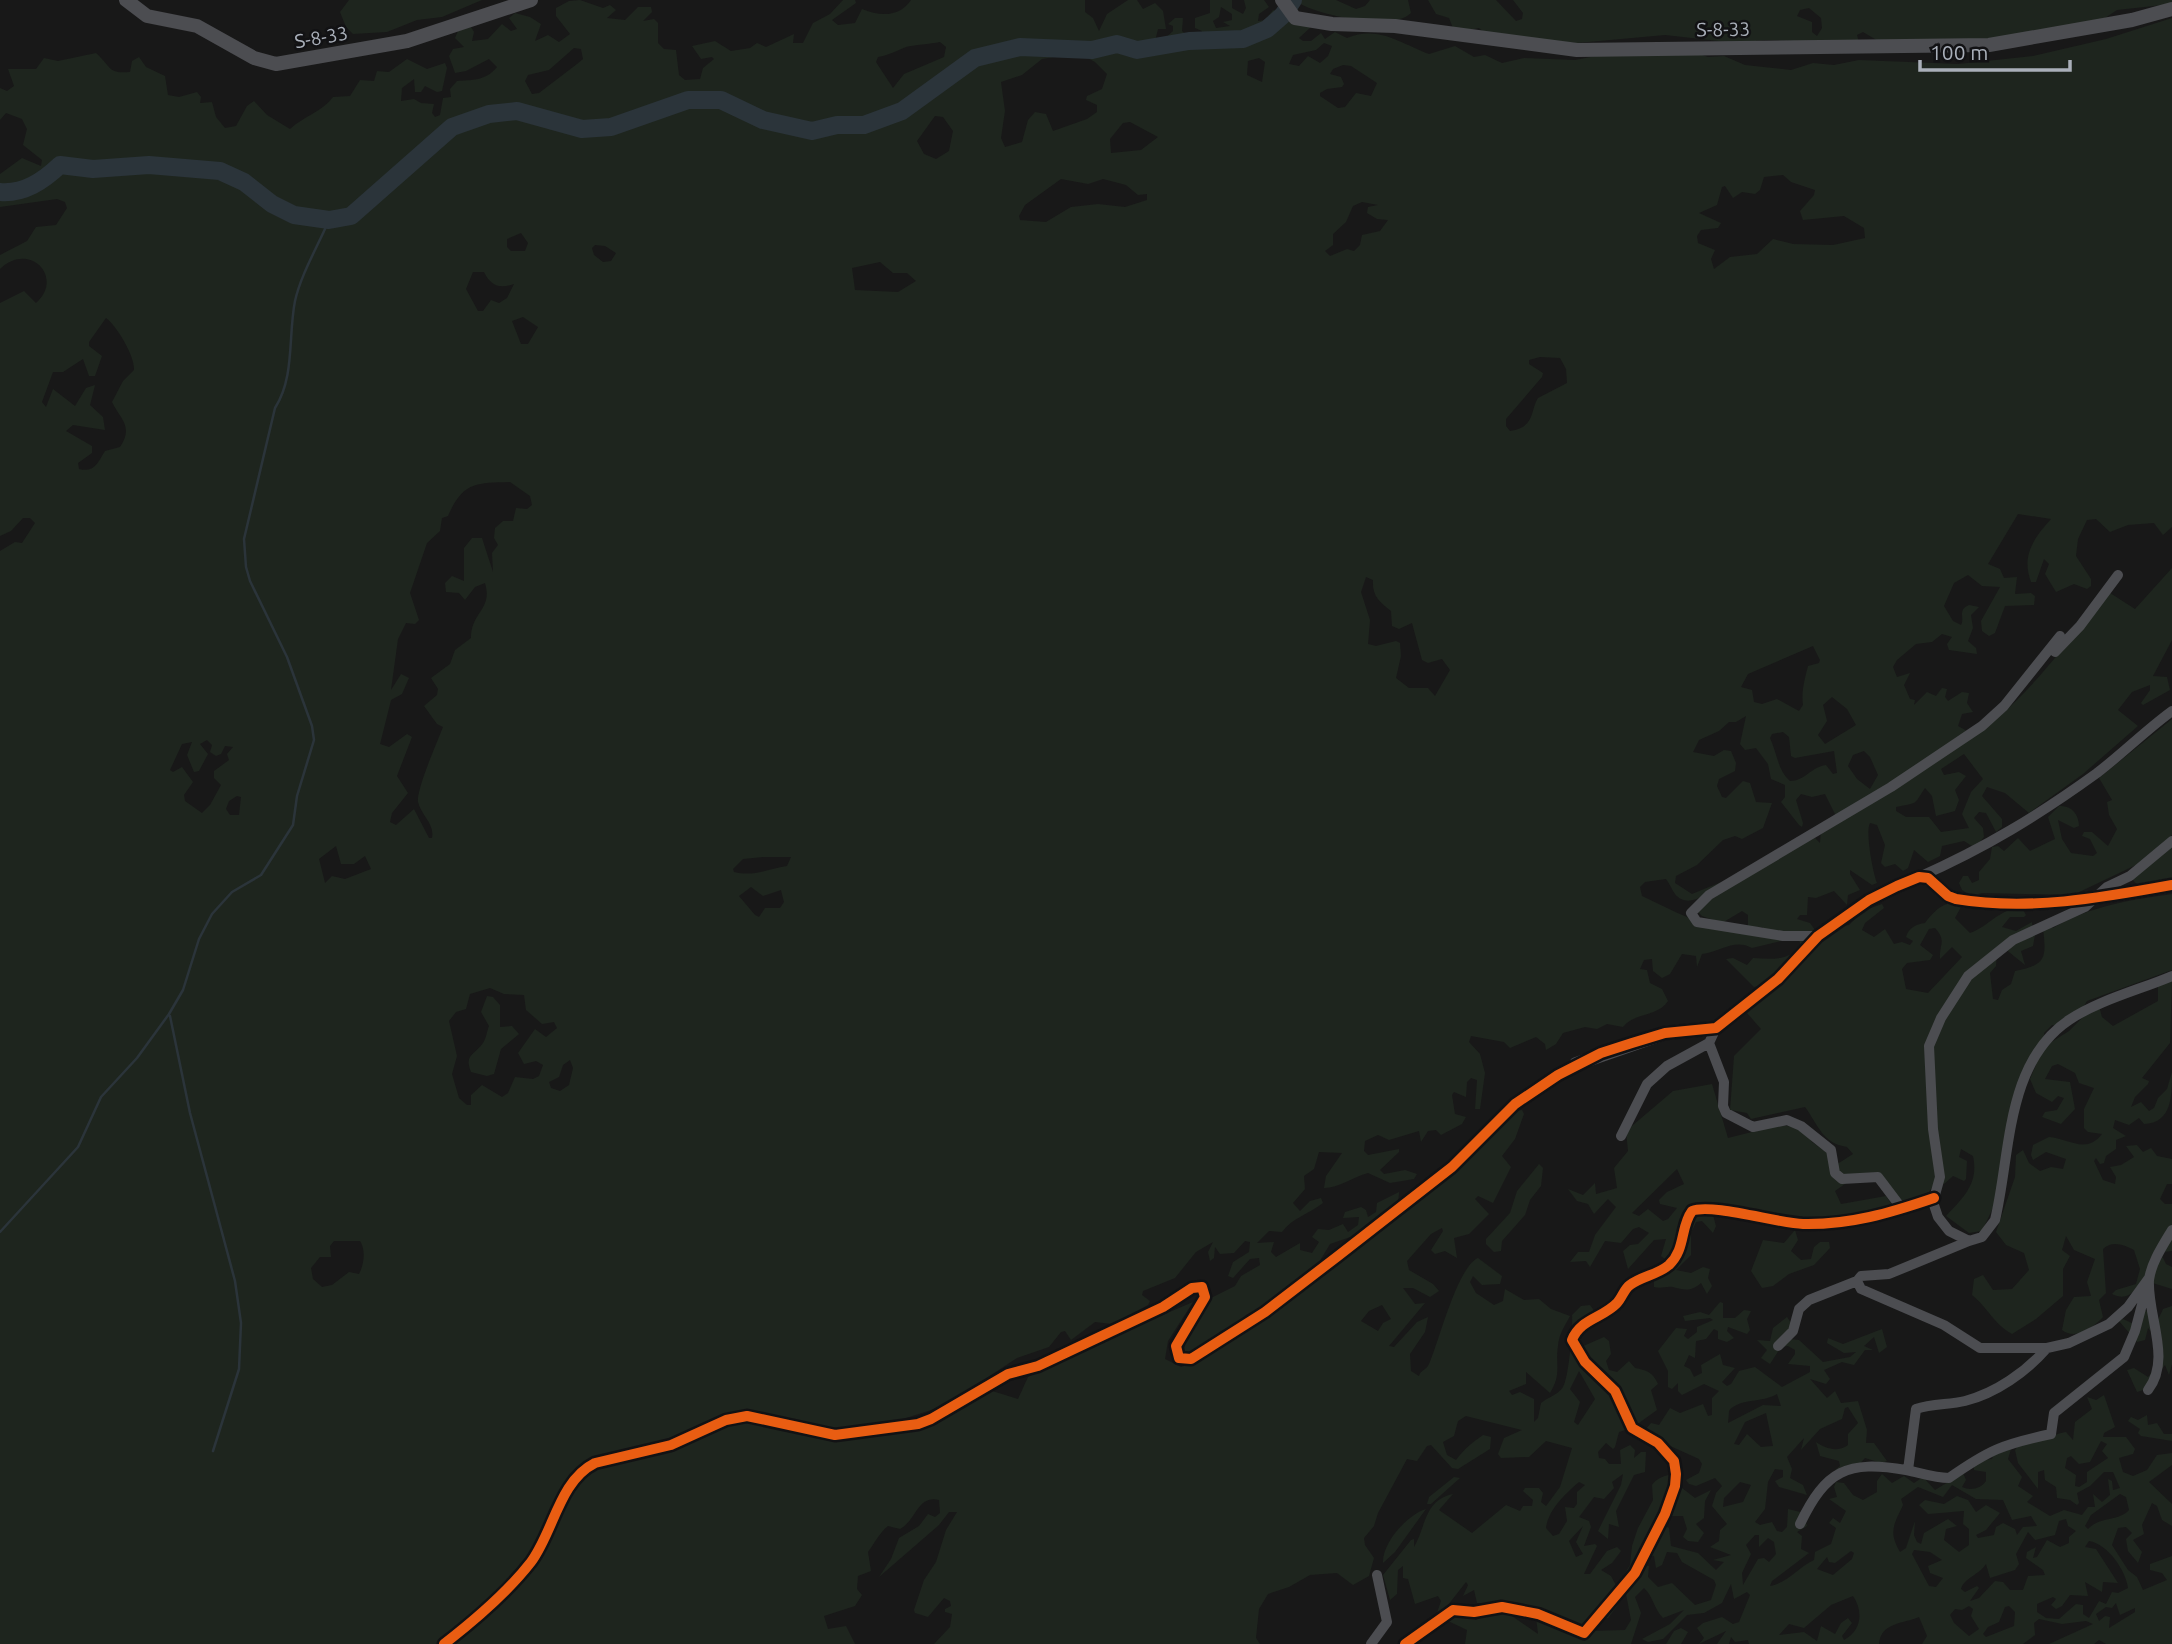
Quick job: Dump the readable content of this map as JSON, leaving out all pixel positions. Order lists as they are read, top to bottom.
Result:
{
  "streets": {
    "street": ["Տ-8-33"]
  },
  "scale_bar": "100 m"
}
